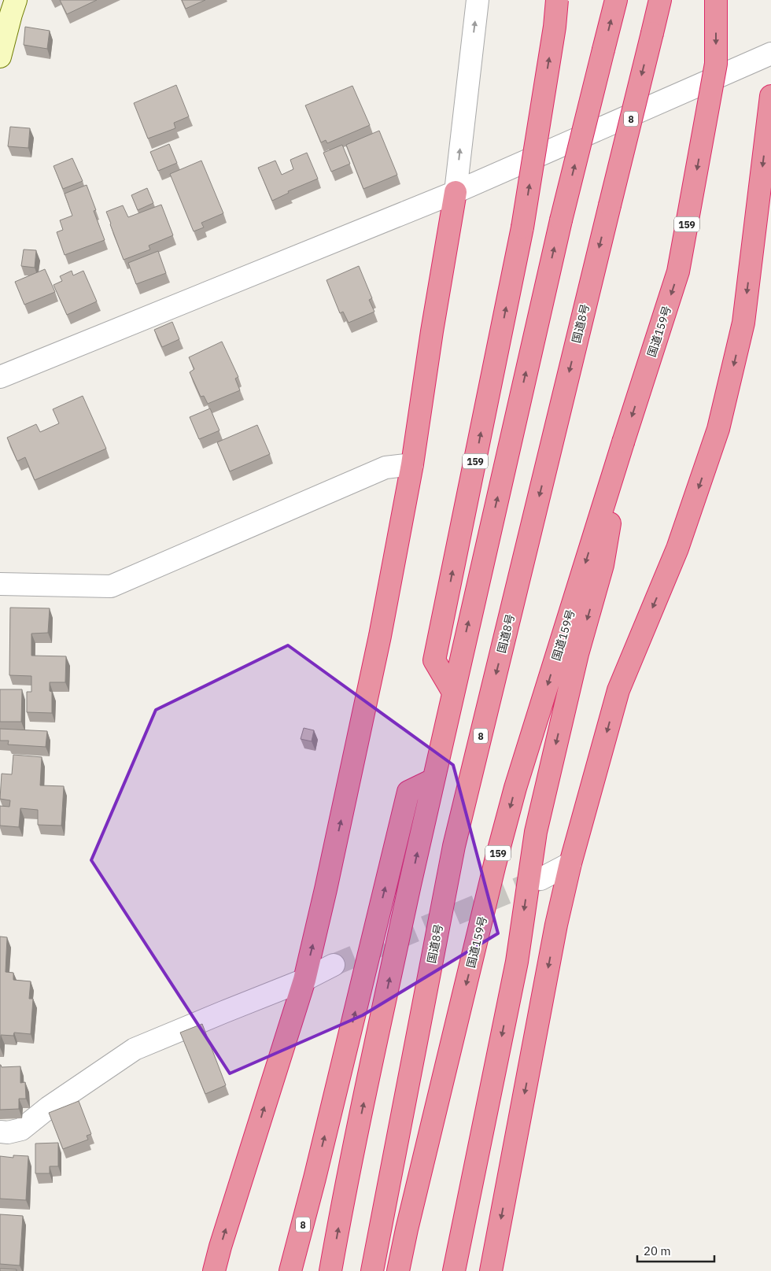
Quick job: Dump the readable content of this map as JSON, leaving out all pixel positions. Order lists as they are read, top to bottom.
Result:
{
  "streets": {
    "highway": [
      "8",
      "159",
      "国道8号",
      "国道159号"
    ]
  },
  "scale_bar": "20 m"
}
